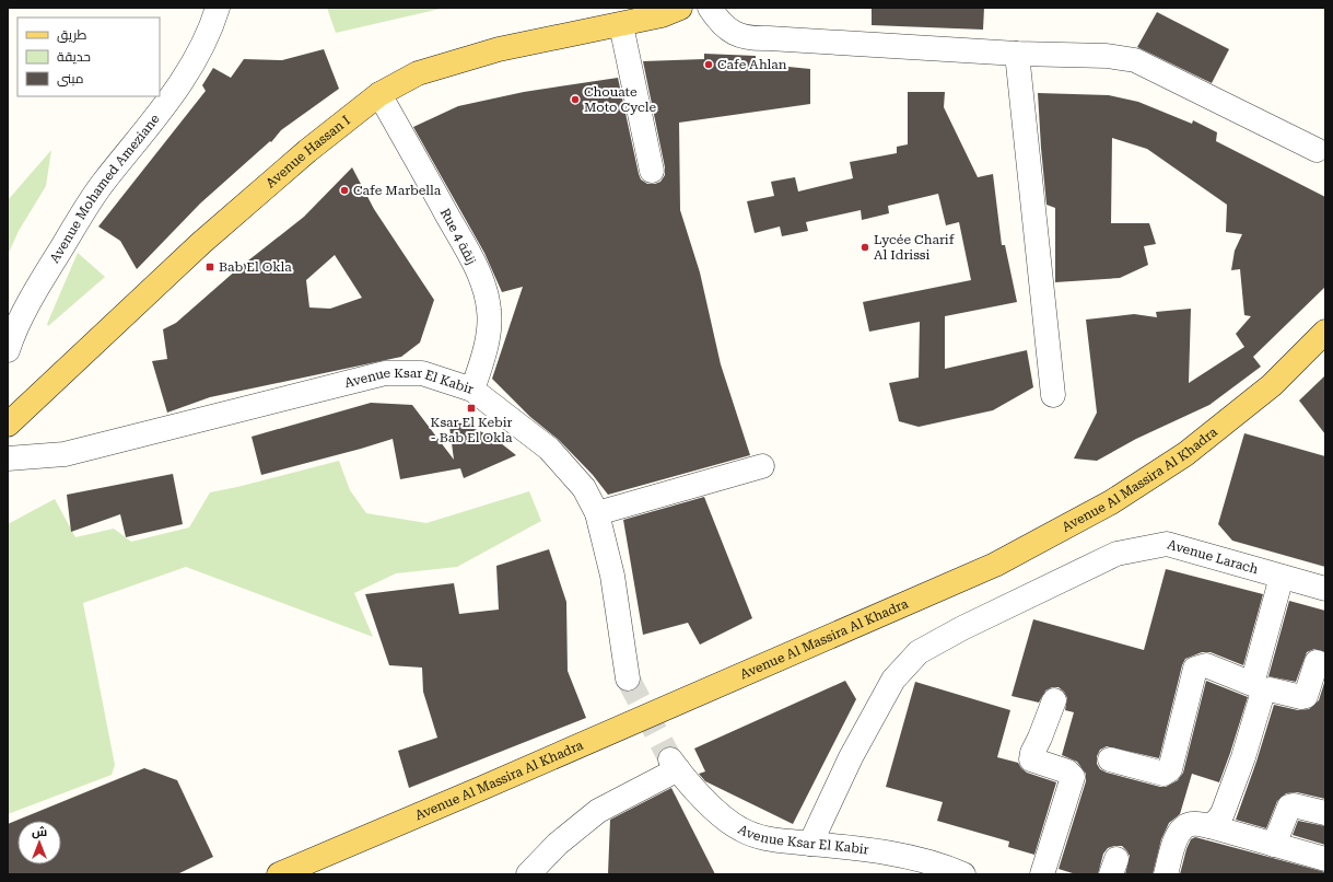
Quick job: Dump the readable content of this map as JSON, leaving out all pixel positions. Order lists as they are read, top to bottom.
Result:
{
  "streets": {
    "main road": ["Avenue Hassan I", "Avenue Al Massira Al Khadra"],
    "street": [
      "Avenue Mohamed Ameziane",
      "Rue 4 زنقة",
      "Avenue Ksar El Kabir",
      "Avenue Larach"
    ]
  },
  "crossings": [
    ["Avenue Hassan I", "Rue 4 زنقة"],
    ["Rue 4 زنقة", "Avenue Ksar El Kabir"],
    ["Avenue Ksar El Kabir", "Avenue Larach"]
  ],
  "places": {
    "other": [
      "Cafe Ahlan",
      "Chouate Moto Cycle",
      "Cafe Marbella",
      "Lycée Charif Al Idrissi"
    ],
    "transit": ["Bab El Okla", "Ksar El Kebir - Bab El Okla"]
  },
  "legend": ["طريق", "حديقة", "مبنى"],
  "north": "top"
}
